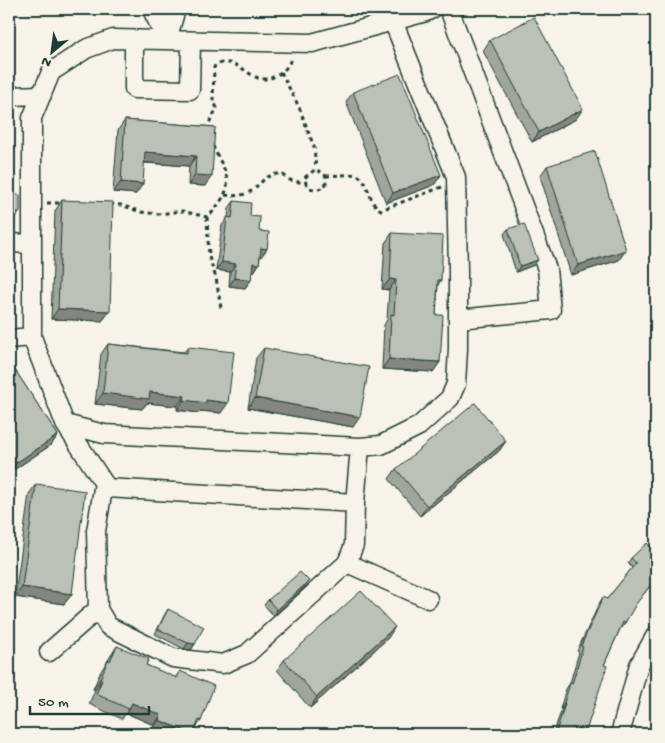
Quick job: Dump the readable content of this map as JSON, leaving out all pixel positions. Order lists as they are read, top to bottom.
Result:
{
  "scale_bar": "50 m",
  "north": "bottom left"
}
